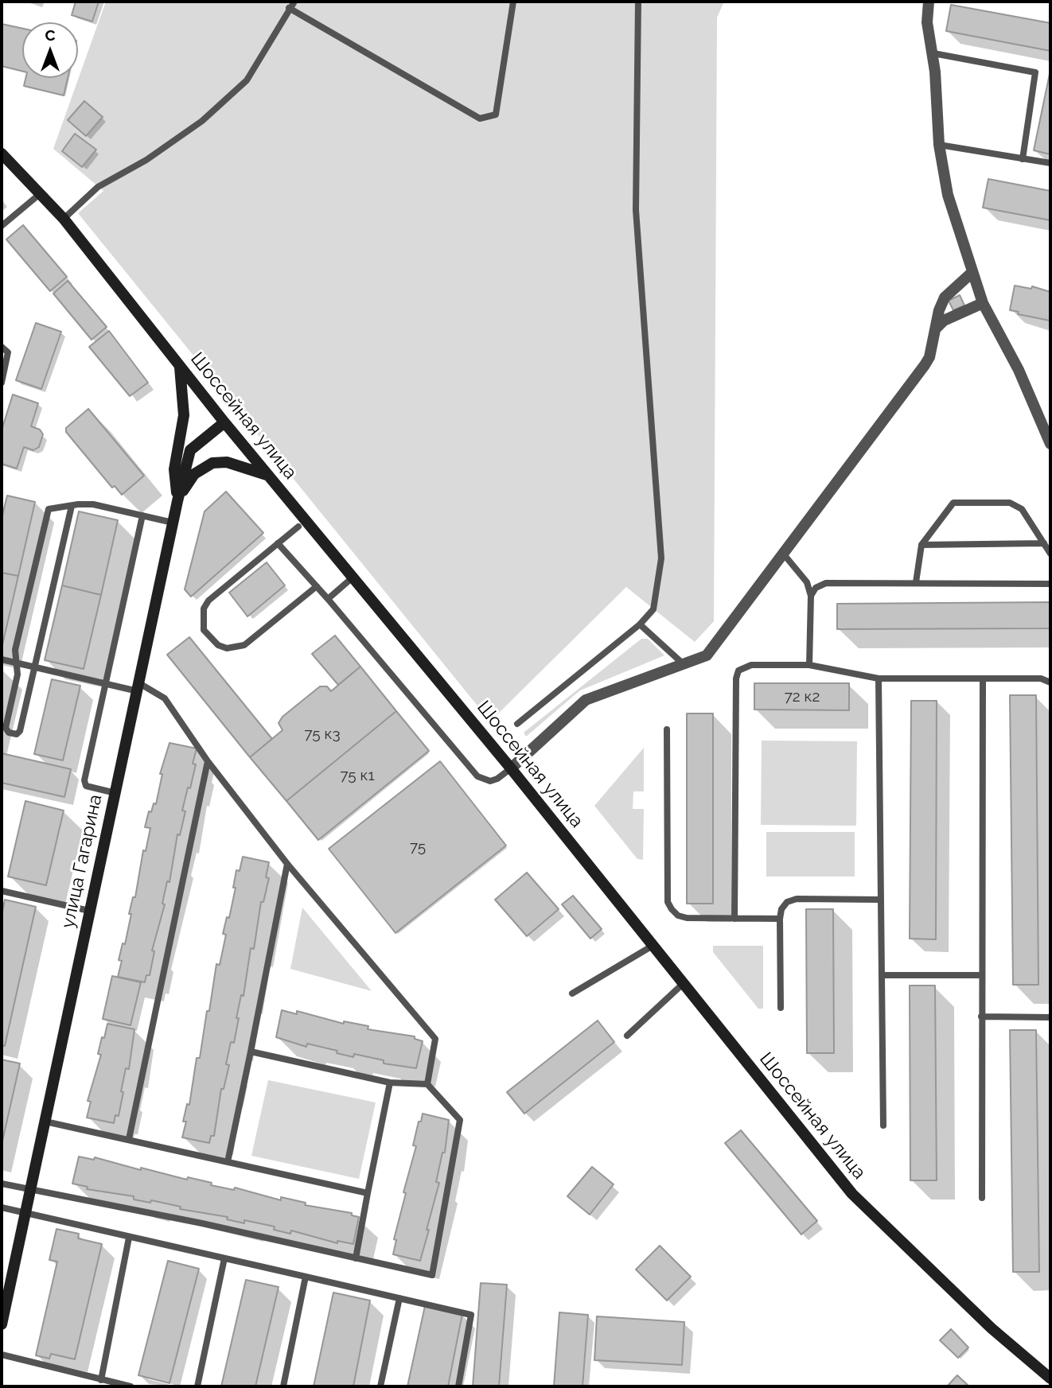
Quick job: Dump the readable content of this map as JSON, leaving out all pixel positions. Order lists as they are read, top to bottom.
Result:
{
  "streets": {
    "main road": ["Шоссейная улица", "улица Гагарина"]
  },
  "crossings": [
    ["Шоссейная улица", "улица Гагарина"]
  ],
  "house_numbers": [
    "72 к2",
    "75 к3",
    "75 к1",
    "75"
  ],
  "north": "top"
}
